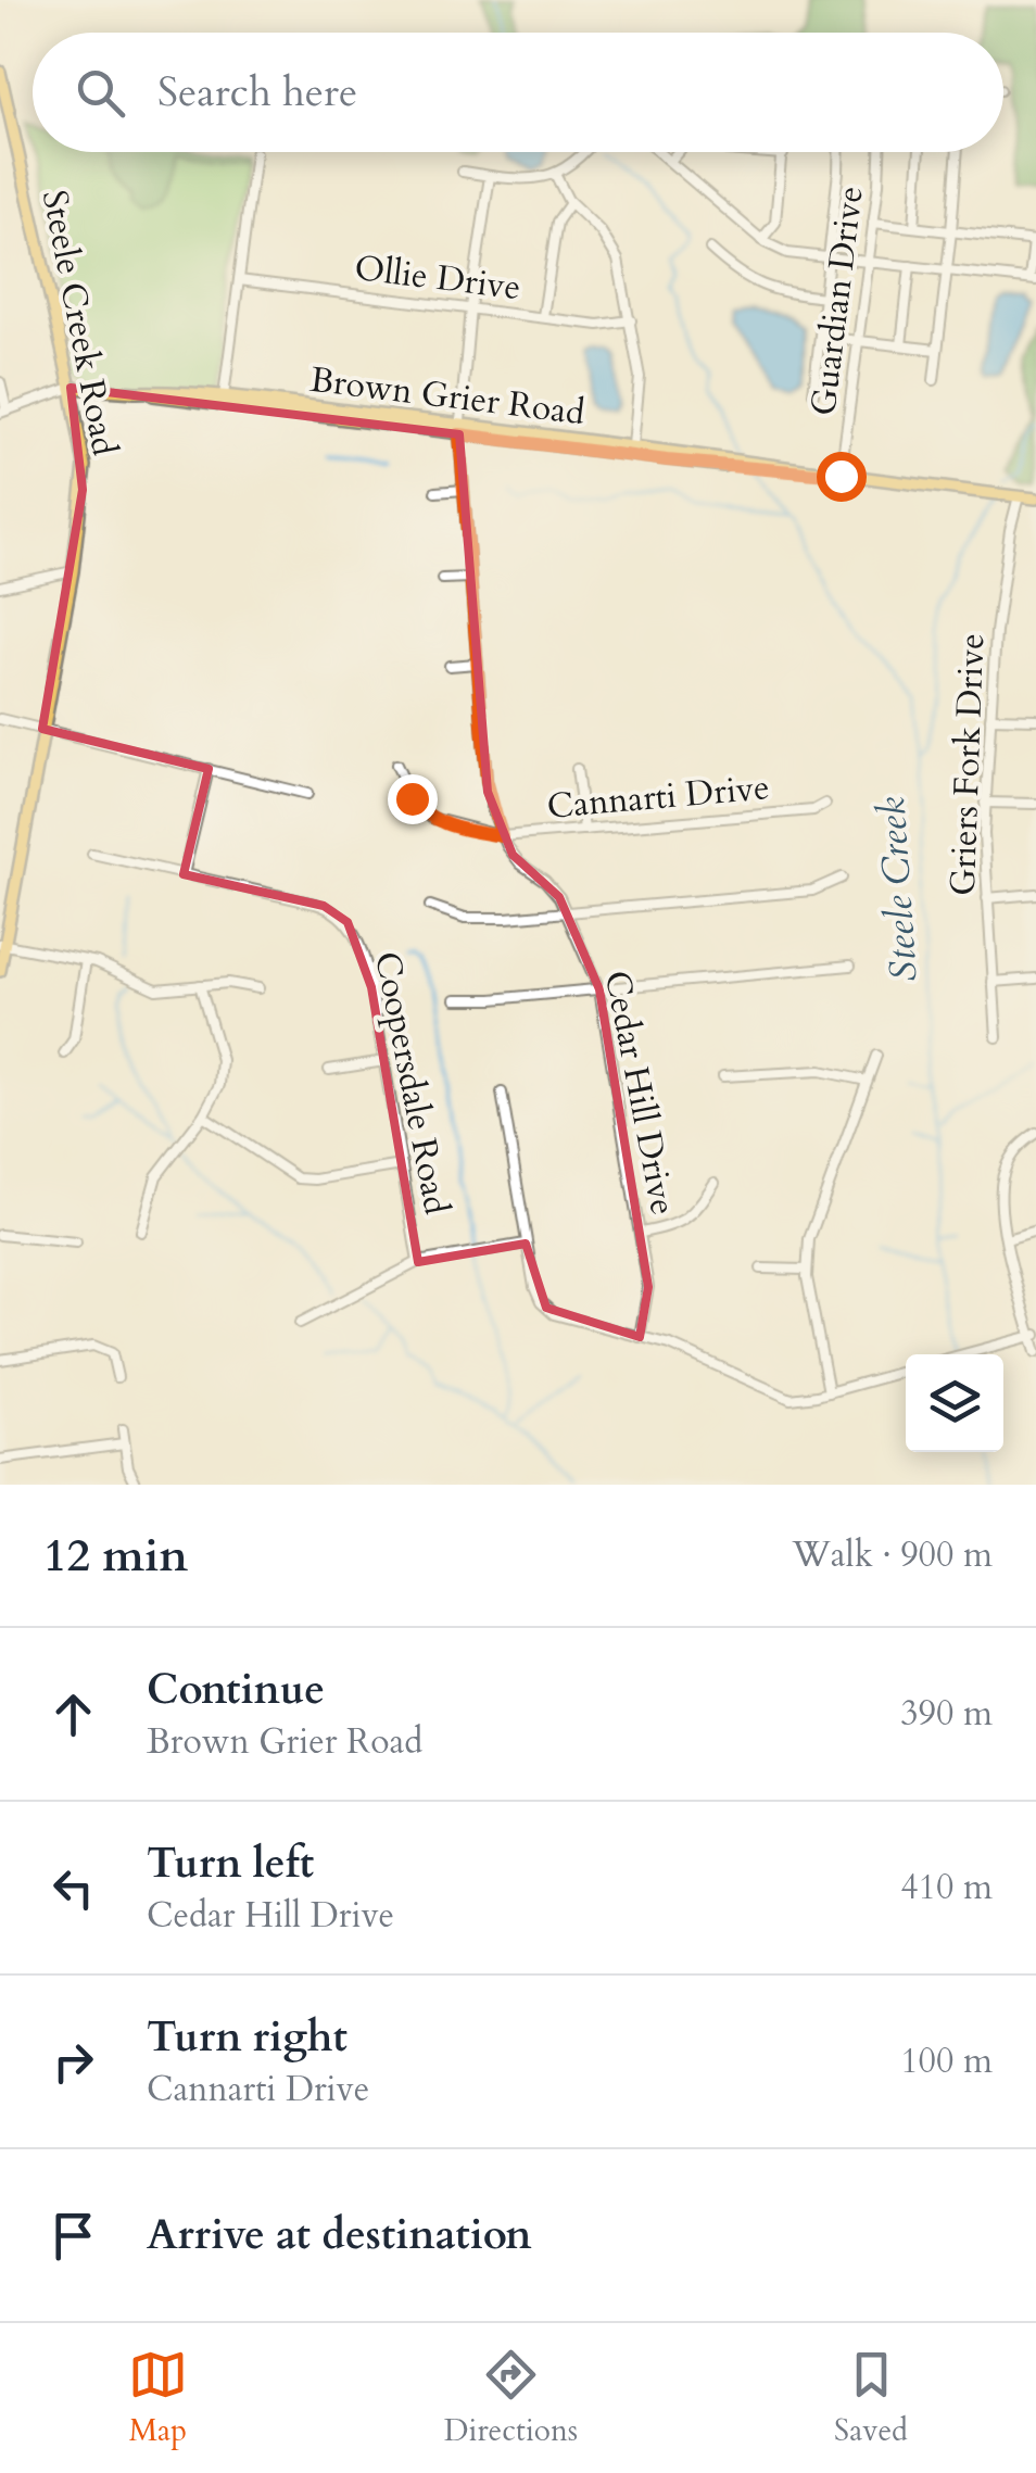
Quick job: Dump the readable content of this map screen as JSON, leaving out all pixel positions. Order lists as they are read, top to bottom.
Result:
{
  "streets": {
    "main road": ["Steele Creek Road", "Brown Grier Road"],
    "street": [
      "Ollie Drive",
      "Guardian Drive",
      "Griers Fork Drive",
      "Cannarti Drive",
      "Coopersdale Road",
      "Cedar Hill Drive"
    ]
  },
  "crossings": [
    ["Ollie Drive", "Cedar Hill Drive"],
    ["Guardian Drive", "Brown Grier Road"],
    ["Steele Creek Road", "Brown Grier Road"],
    ["Brown Grier Road", "Griers Fork Drive"],
    ["Brown Grier Road", "Cedar Hill Drive"],
    ["Cannarti Drive", "Cedar Hill Drive"]
  ],
  "water": ["Steele Creek"],
  "page": {
    "search": "Search here",
    "heading": ["12 min", "Walk · 900 m"],
    "list": [
      ["Continue", "Brown Grier Road", "390 m"],
      ["Turn left", "Cedar Hill Drive", "410 m"],
      ["Turn right", "Cannarti Drive", "100 m"],
      "Arrive at destination"
    ],
    "nav": ["Map", "Directions", "Saved"]
  }
}
